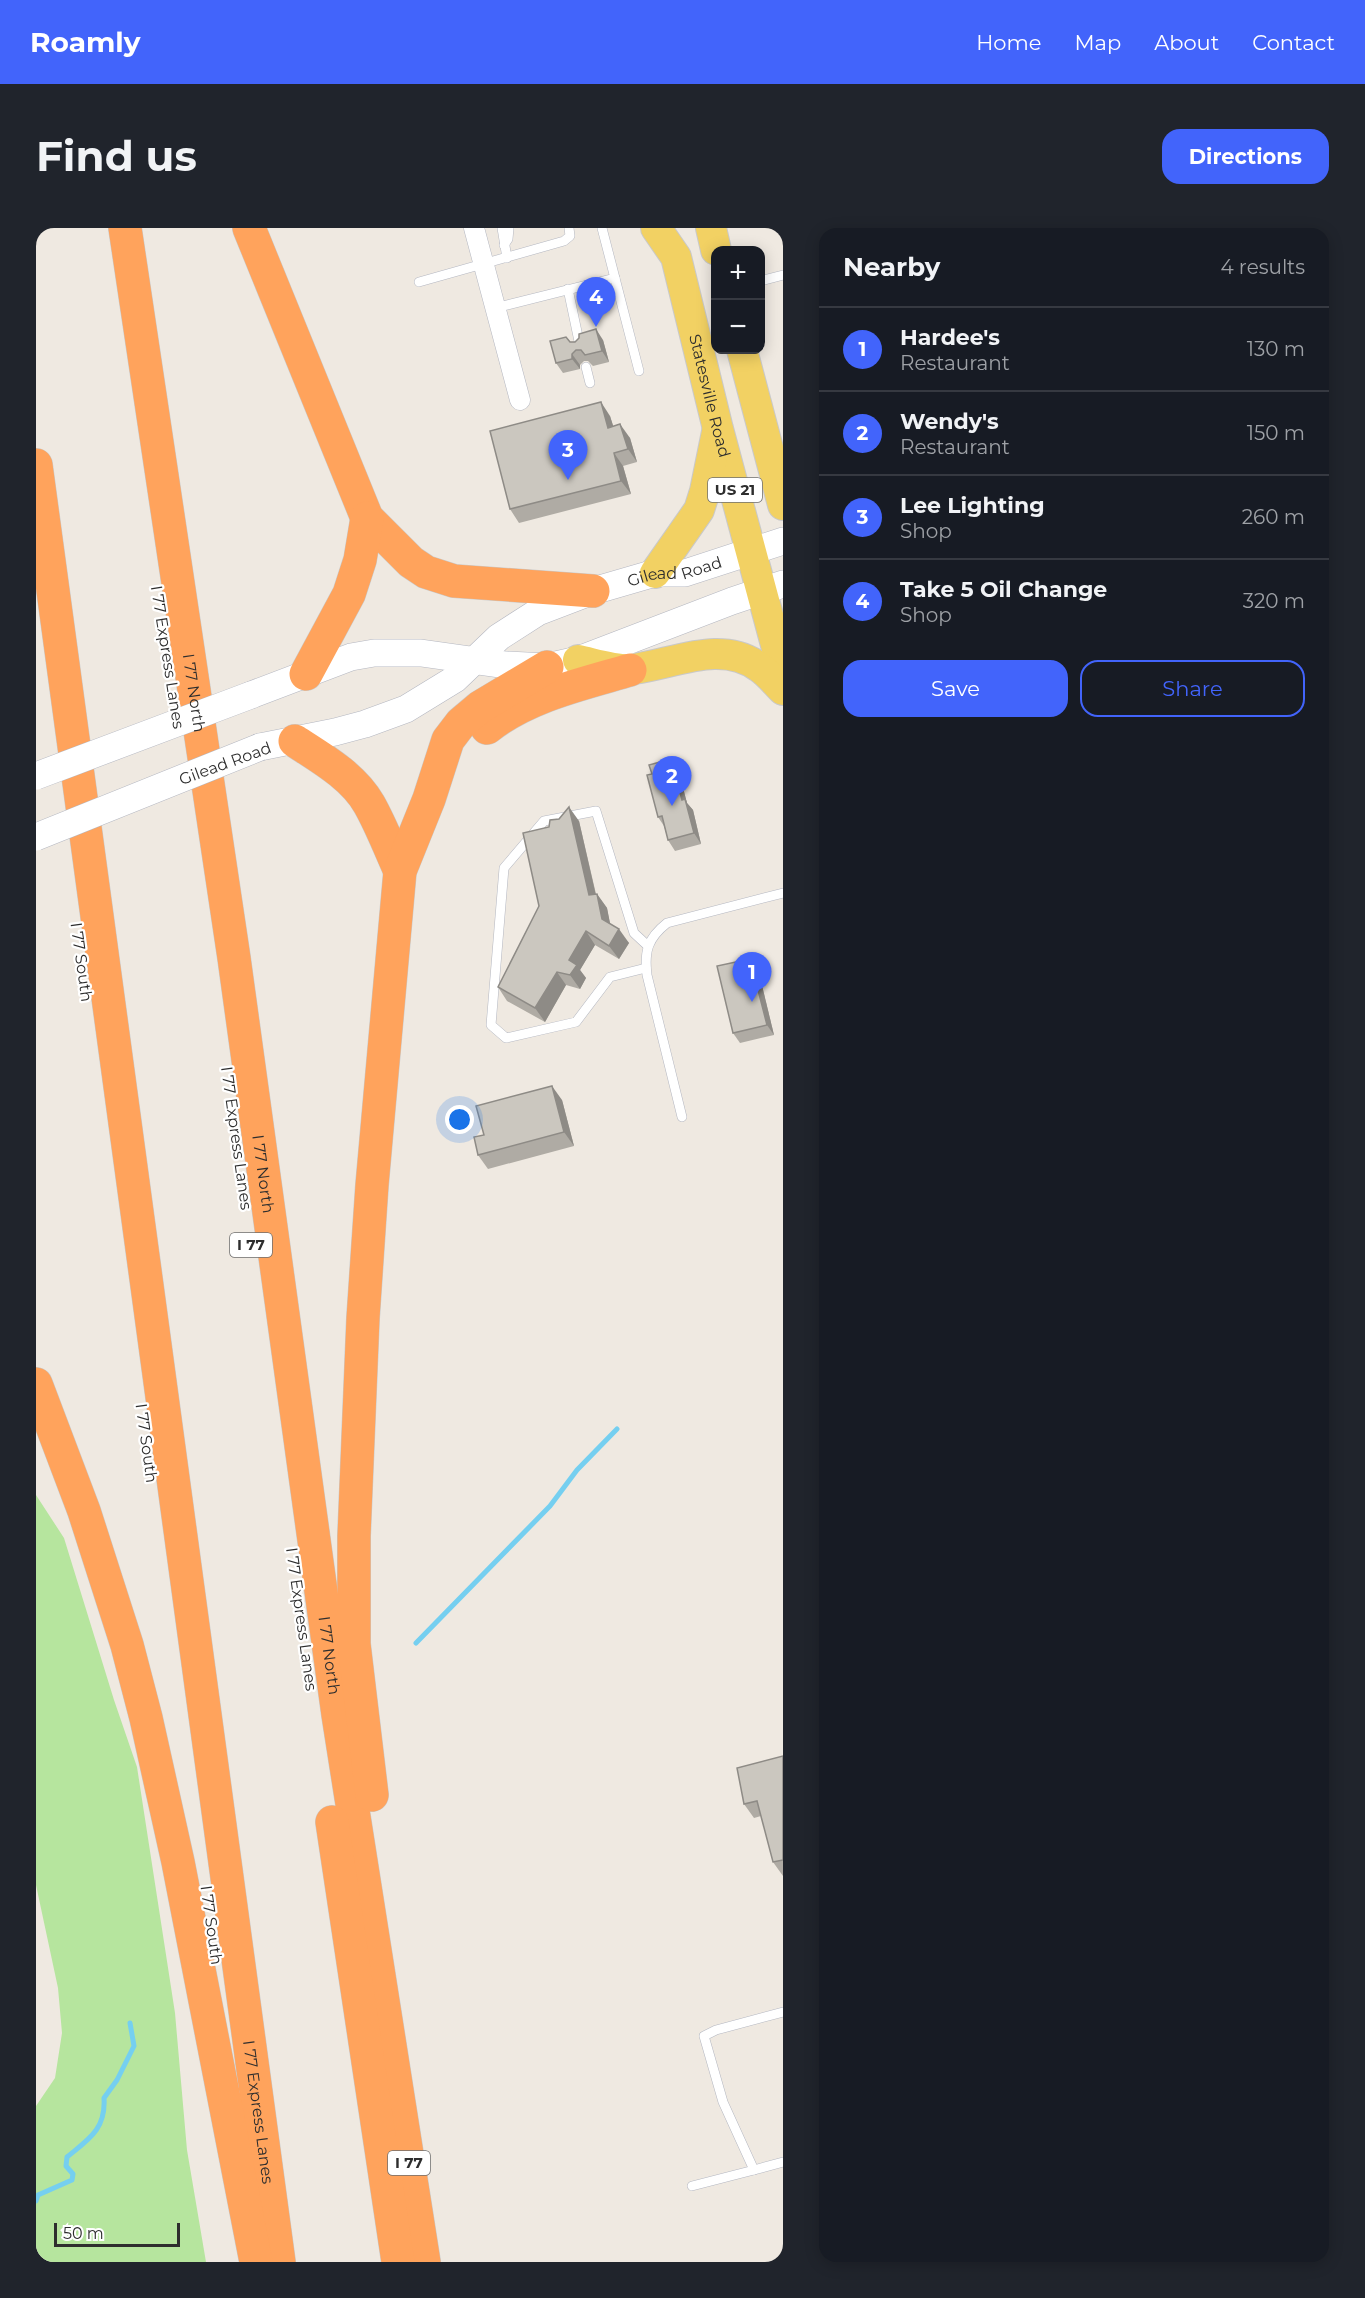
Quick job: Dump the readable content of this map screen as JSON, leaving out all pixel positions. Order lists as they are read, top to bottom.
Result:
{
  "streets": {
    "highway": [
      "I 77 Express Lanes",
      "I 77 North",
      "I 77 South",
      "I 77"
    ],
    "main road": ["Statesville Road", "US 21", "Gilead Road"]
  },
  "crossings": [
    ["Statesville Road", "Gilead Road"]
  ],
  "scale_bar": "50 m",
  "page": {
    "header": "Roamly",
    "nav": [
      "Home",
      "Map",
      "About",
      "Contact"
    ],
    "buttons": [
      "Directions",
      ["Save", "Share"]
    ],
    "title": "Find us",
    "heading": ["Nearby", "4 results"],
    "map_buttons": ["+", "−"],
    "pins": [
      "4",
      "3",
      "2",
      "1"
    ],
    "list": [
      {
        "mark": "1",
        "name": "Hardee's",
        "note": "Restaurant",
        "value": "130 m"
      },
      {
        "mark": "2",
        "name": "Wendy's",
        "note": "Restaurant",
        "value": "150 m"
      },
      {
        "mark": "3",
        "name": "Lee Lighting",
        "note": "Shop",
        "value": "260 m"
      },
      {
        "mark": "4",
        "name": "Take 5 Oil Change",
        "note": "Shop",
        "value": "320 m"
      }
    ],
    "scale": "50 m"
  }
}
